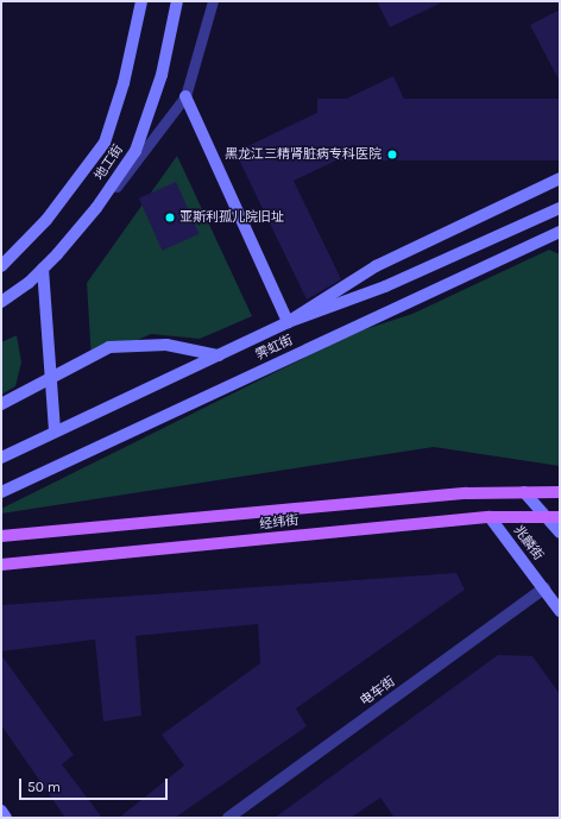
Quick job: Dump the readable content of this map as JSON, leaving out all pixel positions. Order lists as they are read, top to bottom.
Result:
{
  "streets": {
    "main road": [
      "地工街",
      "霁虹街",
      "经纬街",
      "兆麟街"
    ],
    "street": ["电车街"]
  },
  "crossings": [
    ["经纬街", "兆麟街"],
    ["兆麟街", "电车街"]
  ],
  "places": ["黑龙江三精肾脏病专科医院", "亚斯利孤儿院旧址"],
  "scale_bar": "50 m"
}
